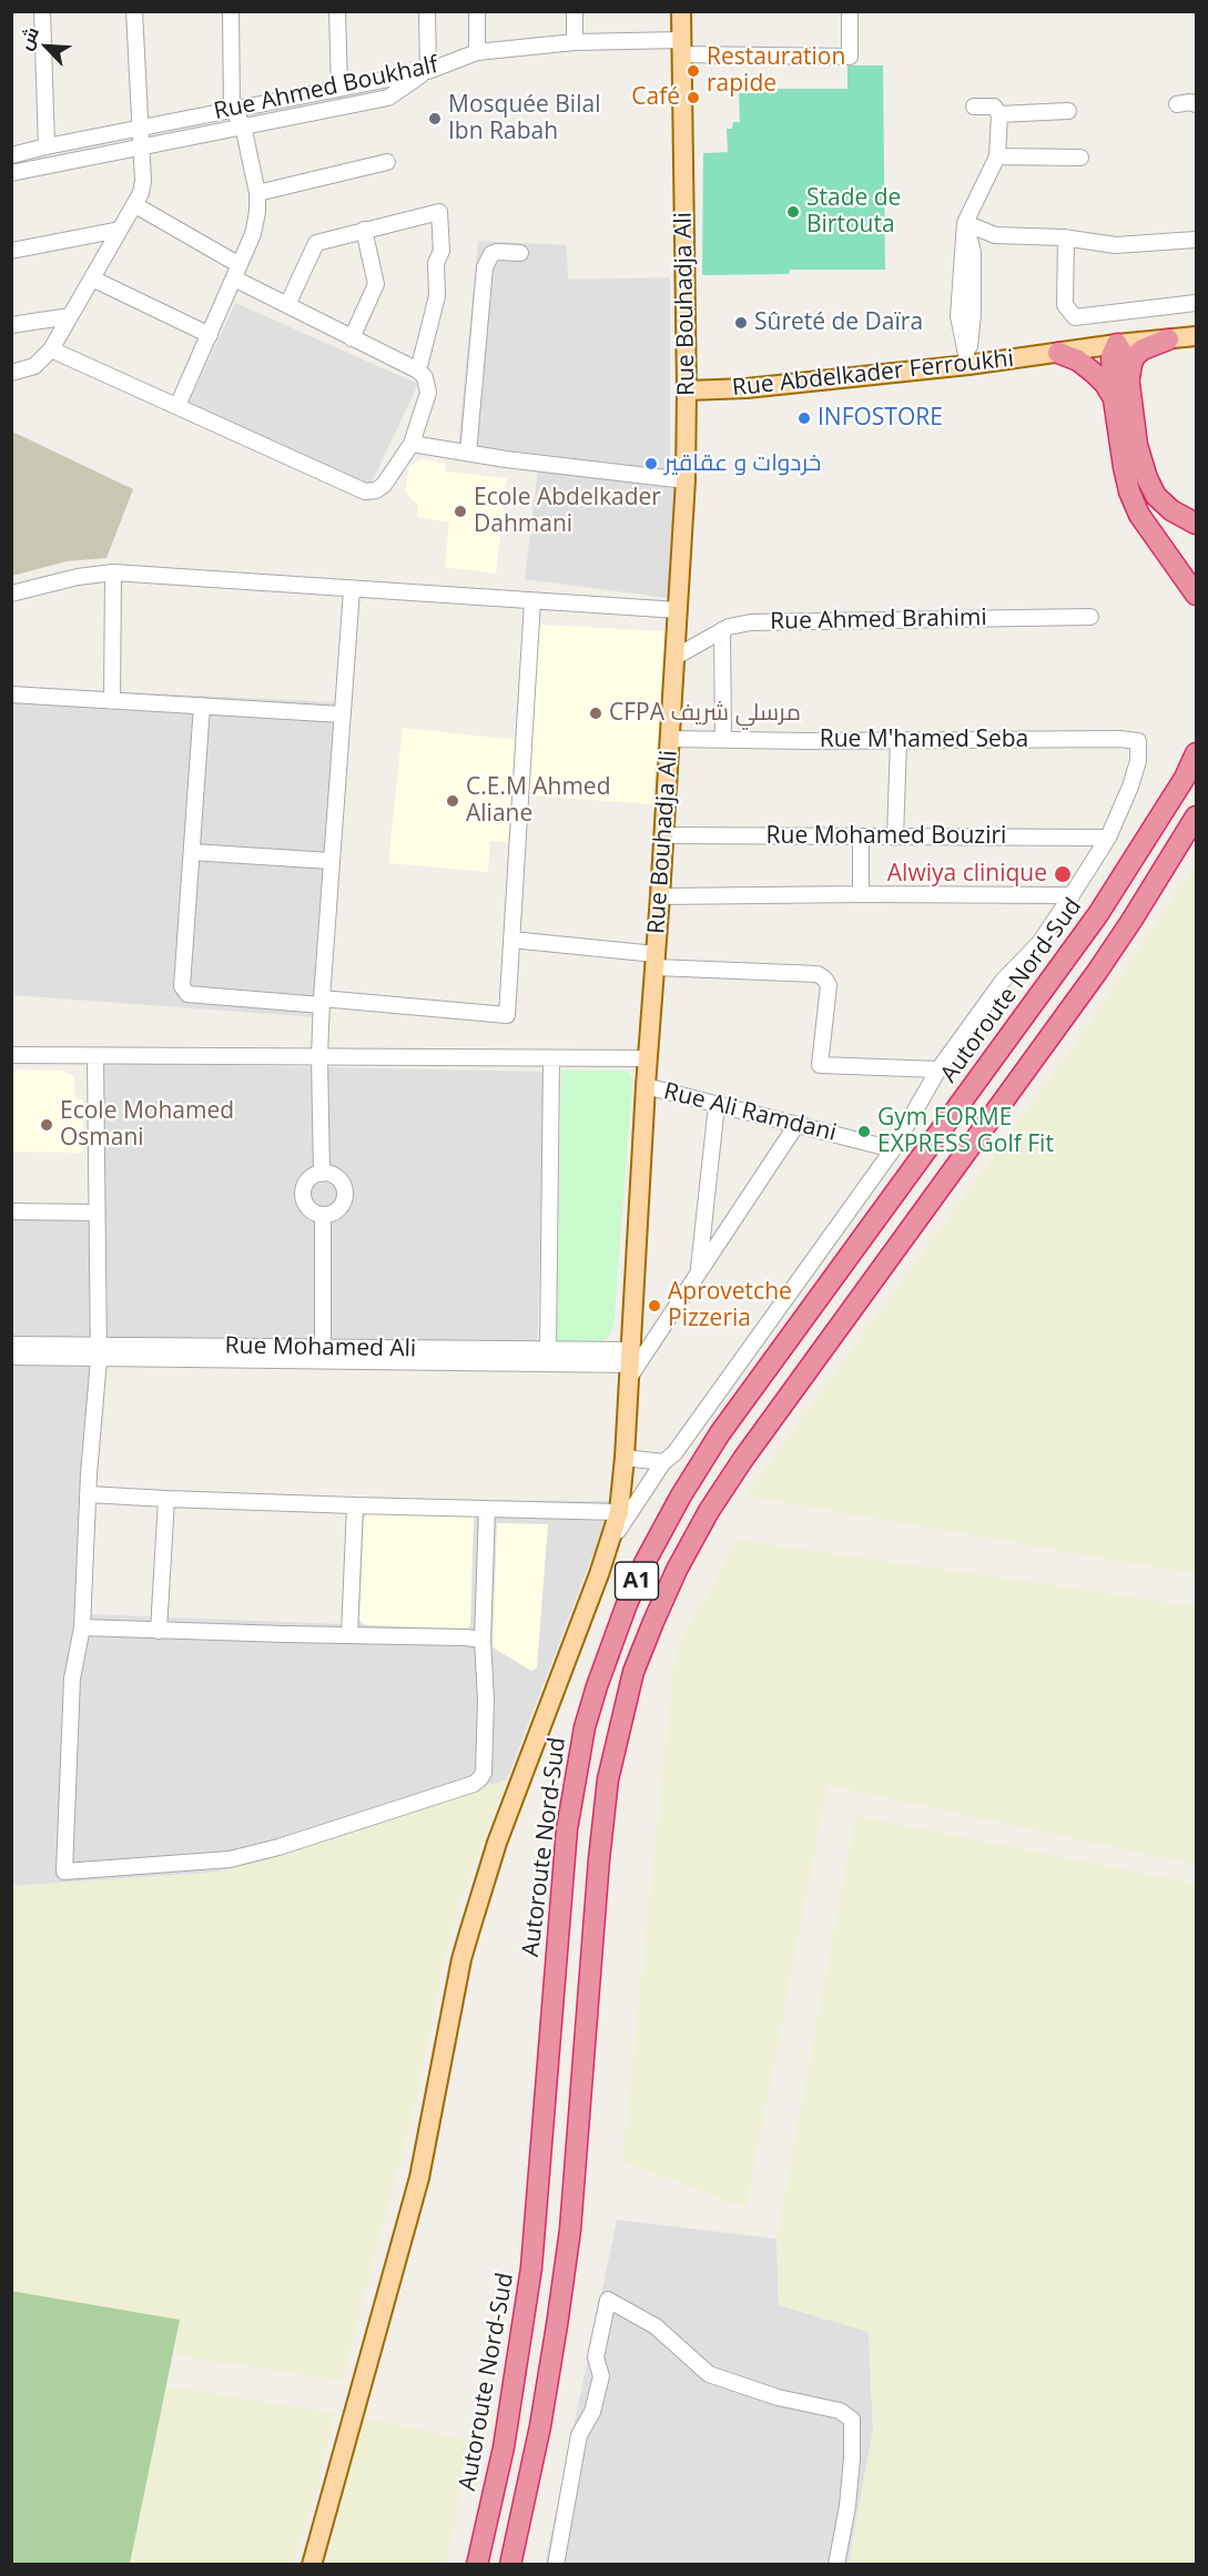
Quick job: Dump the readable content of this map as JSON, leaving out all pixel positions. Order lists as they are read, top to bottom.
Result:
{
  "streets": {
    "highway": ["Autoroute Nord-Sud", "A1"],
    "main road": ["Rue Bouhadja Ali", "Rue Abdelkader Ferroukhi"],
    "street": [
      "Rue Ahmed Boukhalf",
      "Rue Ahmed Brahimi",
      "Rue M'hamed Seba",
      "Rue Mohamed Bouziri",
      "Rue Ali Ramdani",
      "Rue Mohamed Ali"
    ]
  },
  "crossings": [
    ["Rue Ahmed Boukhalf", "Rue Bouhadja Ali"],
    ["Rue Bouhadja Ali", "Rue Abdelkader Ferroukhi"],
    ["Rue Bouhadja Ali", "Rue Ahmed Brahimi"],
    ["Rue Bouhadja Ali", "Rue M'hamed Seba"],
    ["Rue Bouhadja Ali", "Rue Mohamed Bouziri"],
    ["Rue Bouhadja Ali", "Rue Ali Ramdani"],
    ["Rue Bouhadja Ali", "Rue Mohamed Ali"],
    ["Rue M'hamed Seba", "Rue Mohamed Bouziri"]
  ],
  "places": [
    "Restauration rapide",
    "Café",
    "Mosquée Bilal Ibn Rabah",
    "Stade de Birtouta",
    "Sûreté de Daïra",
    "INFOSTORE",
    "خردوات و عقاقير",
    "Ecole Abdelkader Dahmani",
    "CFPA مرسلي شريف",
    "C.E.M Ahmed Aliane",
    "Alwiya clinique",
    "Ecole Mohamed Osmani",
    "Gym FORME EXPRESS Golf Fit",
    "Aprovetche Pizzeria"
  ],
  "north": "top left"
}
